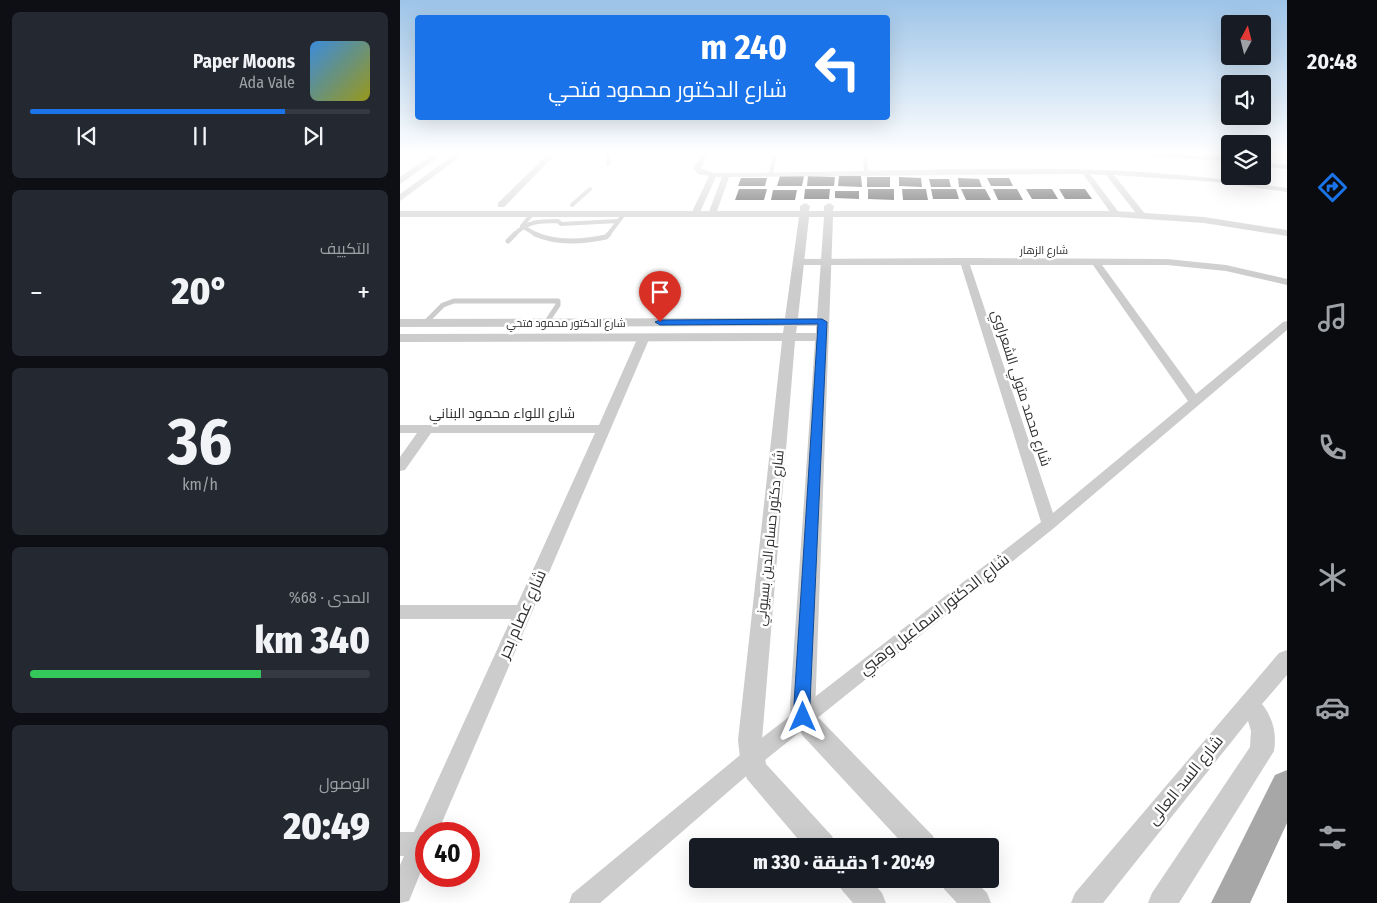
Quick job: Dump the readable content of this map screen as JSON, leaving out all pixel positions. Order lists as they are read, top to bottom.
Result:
{
  "streets": {
    "street": [
      "شارع الزهار",
      "شارع الدكتور محمود فتحي",
      "شارع محمد متولي الشعراوي",
      "شارع اللواء محمود البناني",
      "شارع دكتور حسام الدين بسيوني",
      "شارع عصام بحر",
      "شارع الدكتور اسماعيل وهبي",
      "شارع السد العالى"
    ]
  },
  "crossings": [
    ["شارع الزهار", "شارع محمد متولي الشعراوي"],
    ["شارع الزهار", "شارع دكتور حسام الدين بسيوني"],
    ["شارع الدكتور محمود فتحي", "شارع دكتور حسام الدين بسيوني"],
    ["شارع الدكتور محمود فتحي", "شارع عصام بحر"],
    ["شارع محمد متولي الشعراوي", "شارع الدكتور اسماعيل وهبي"],
    ["شارع اللواء محمود البناني", "شارع عصام بحر"],
    ["شارع دكتور حسام الدين بسيوني", "شارع الدكتور اسماعيل وهبي"]
  ],
  "north": "top",
  "page": {
    "tabs": "20:48",
    "turn": ["240 m", "شارع الدكتور محمود فتحي"],
    "song": ["Paper Moons", "Ada Vale"],
    "tile": [
      "التكييف",
      ["36", "km/h"],
      ["المدى · 68%", "340 km"],
      ["الوصول", "20:49"]
    ],
    "heat": ["−", "20°", "+"],
    "limit": "40",
    "trip": "20:49 · 1 دقيقة · 330 m"
  }
}
